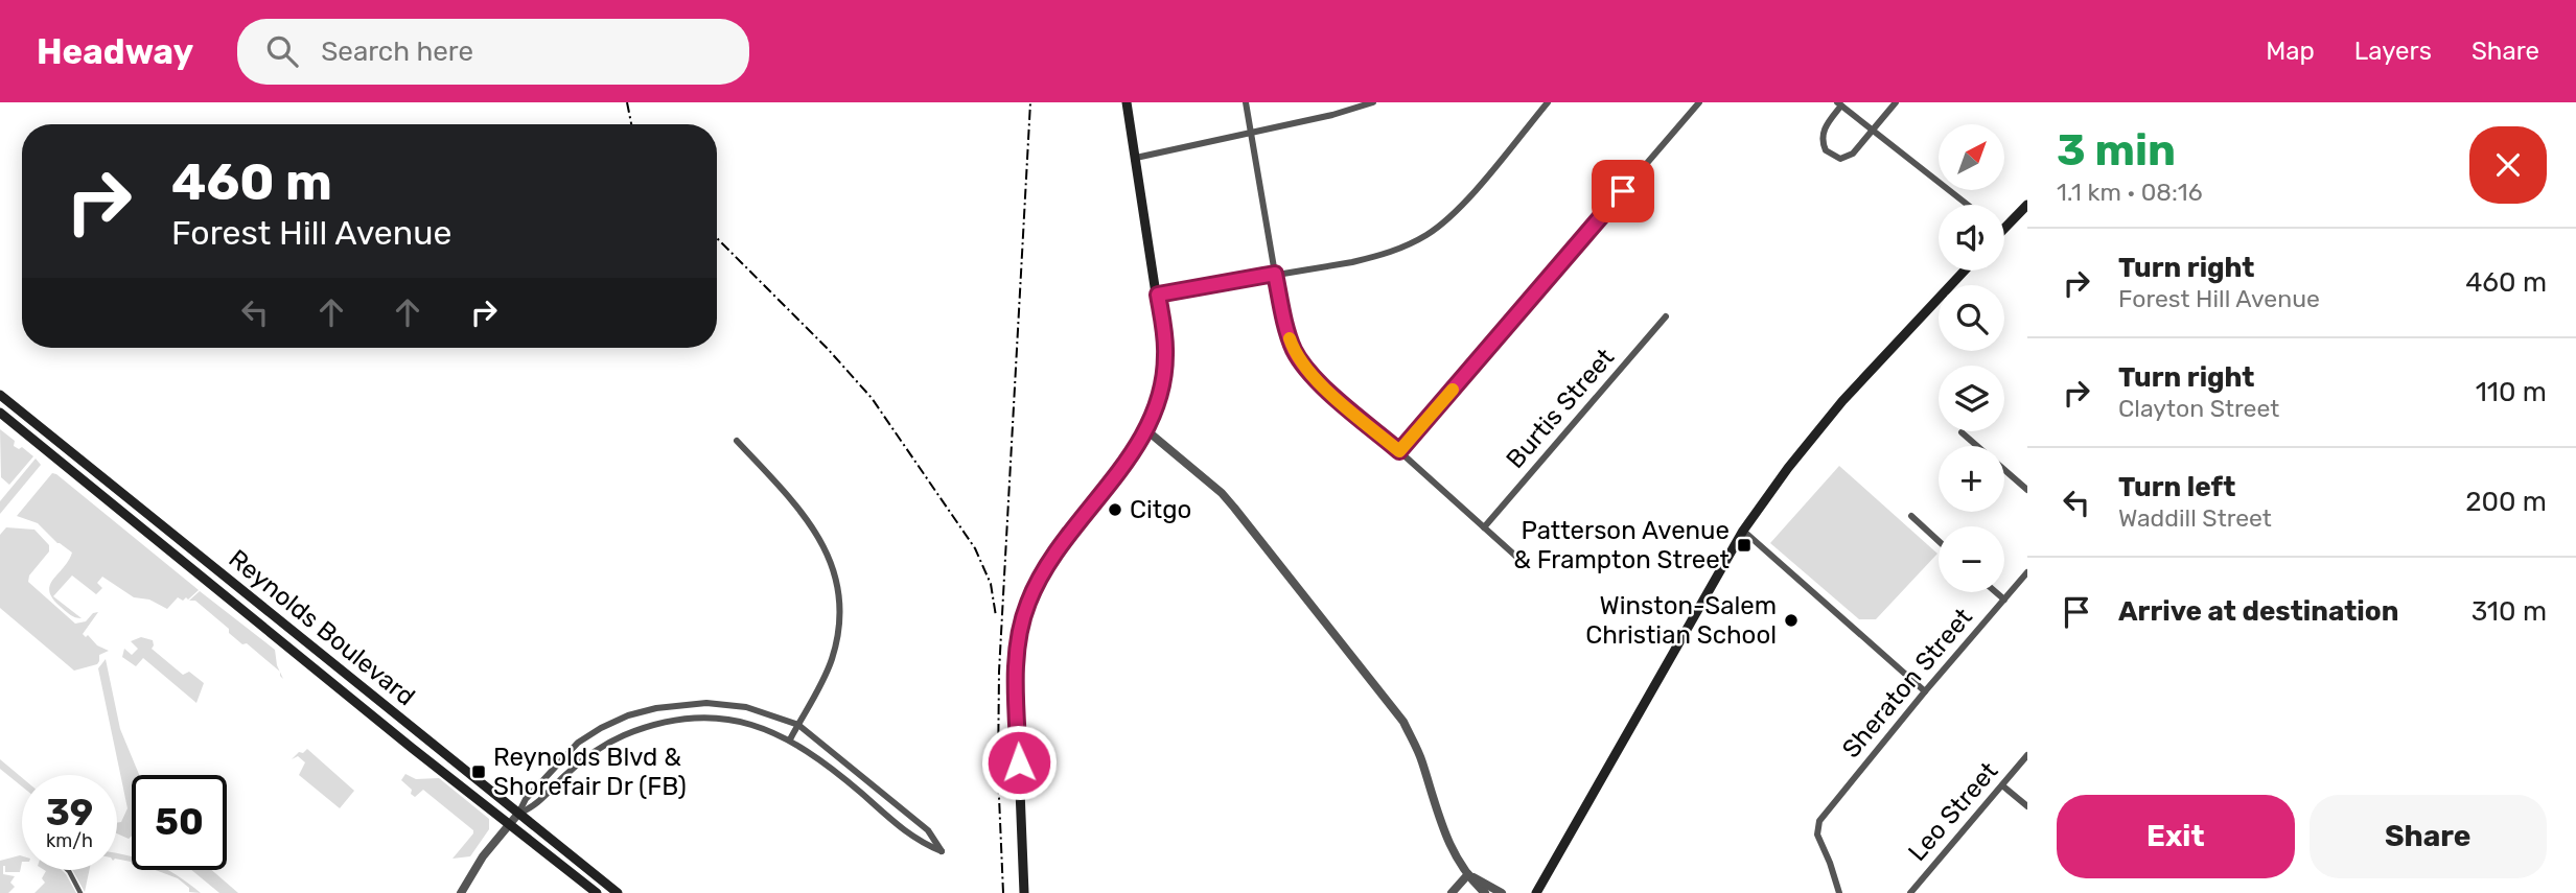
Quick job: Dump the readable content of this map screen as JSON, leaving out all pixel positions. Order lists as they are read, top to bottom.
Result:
{
  "streets": {
    "main road": ["Reynolds Boulevard"],
    "street": ["Burtis Street", "Sheraton Street", "Leo Street"]
  },
  "places": {
    "other": ["Citgo", "Winston-Salem Christian School"],
    "transit": ["Patterson Avenue & Frampton Street", "Reynolds Blvd & Shorefair Dr (FB)"]
  },
  "north": "top right",
  "page": {
    "header": "Headway",
    "search": "Search here",
    "nav": ["Map", "Layers", "Share"],
    "heading": ["3 min", "1.1 km · 08:16"],
    "map_buttons": ["+", "−"],
    "turn": ["460 m", "Forest Hill Avenue"],
    "list": [
      {
        "name": "Turn right",
        "note": "Forest Hill Avenue",
        "value": "460 m"
      },
      {
        "name": "Turn right",
        "note": "Clayton Street",
        "value": "110 m"
      },
      {
        "name": "Turn left",
        "note": "Waddill Street",
        "value": "200 m"
      },
      {
        "name": "Arrive at destination",
        "value": "310 m"
      }
    ],
    "speed": "39 km/h",
    "limit": "50",
    "buttons": ["Exit", "Share"]
  }
}
